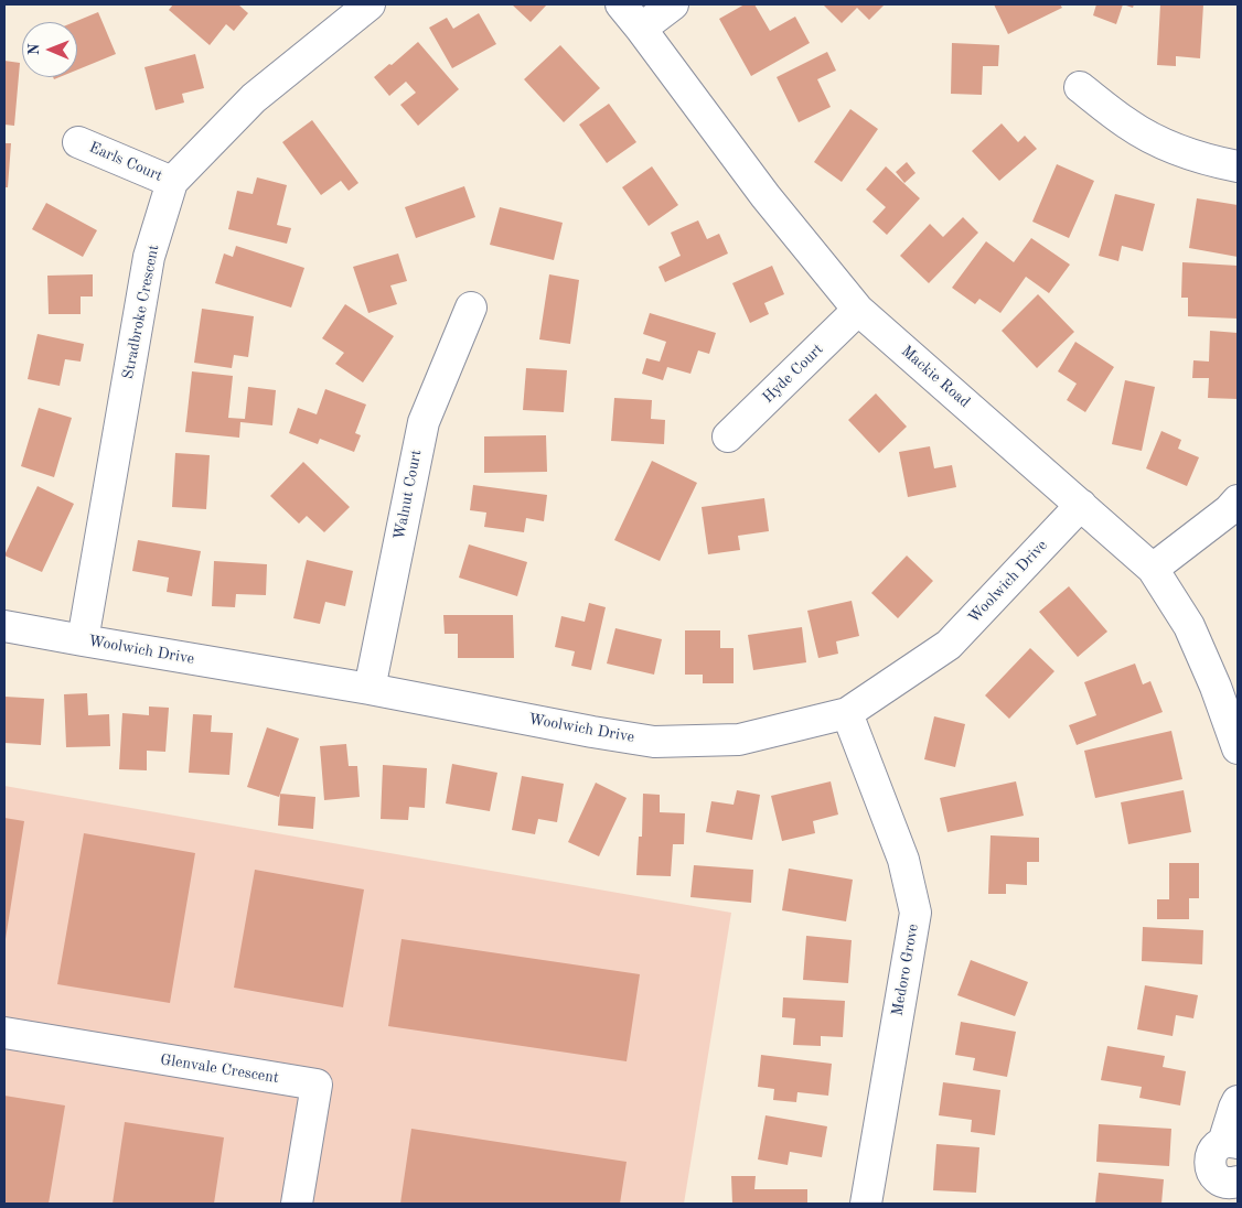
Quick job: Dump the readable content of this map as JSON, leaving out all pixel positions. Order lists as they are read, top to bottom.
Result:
{
  "streets": {
    "street": [
      "Earls Court",
      "Stradbroke Crescent",
      "Hyde Court",
      "Mackie Road",
      "Walnut Court",
      "Woolwich Drive",
      "Medoro Grove",
      "Glenvale Crescent"
    ]
  },
  "crossings": [
    ["Earls Court", "Stradbroke Crescent"],
    ["Stradbroke Crescent", "Woolwich Drive"],
    ["Hyde Court", "Mackie Road"],
    ["Mackie Road", "Woolwich Drive"],
    ["Walnut Court", "Woolwich Drive"],
    ["Woolwich Drive", "Medoro Grove"]
  ],
  "north": "left"
}
